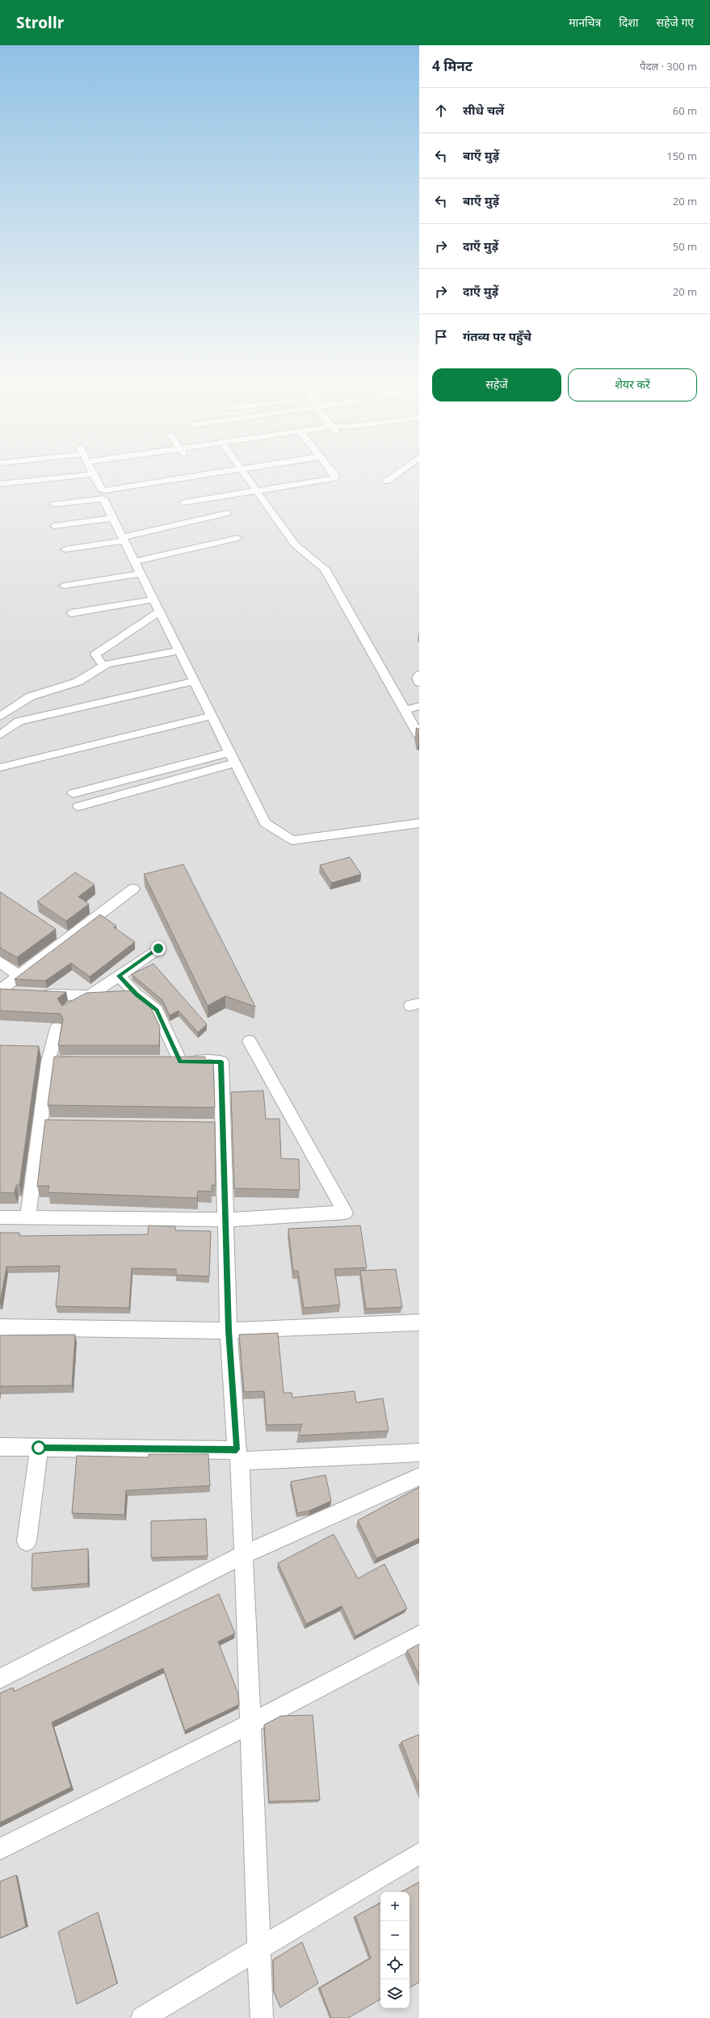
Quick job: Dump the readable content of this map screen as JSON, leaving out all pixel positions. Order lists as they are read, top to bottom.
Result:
{
  "page": {
    "header": "Strollr",
    "nav": ["मानचित्र", "दिशा", "सहेजे गए"],
    "heading": ["4 मिनट", "पैदल · 300 m"],
    "list": [
      ["सीधे चलें", "60 m"],
      ["बाएँ मुड़ें", "150 m"],
      ["बाएँ मुड़ें", "20 m"],
      ["दाएँ मुड़ें", "50 m"],
      ["दाएँ मुड़ें", "20 m"],
      "गंतव्य पर पहुँचे"
    ],
    "buttons": ["सहेजें", "शेयर करें"],
    "map_buttons": ["+", "−"]
  }
}
